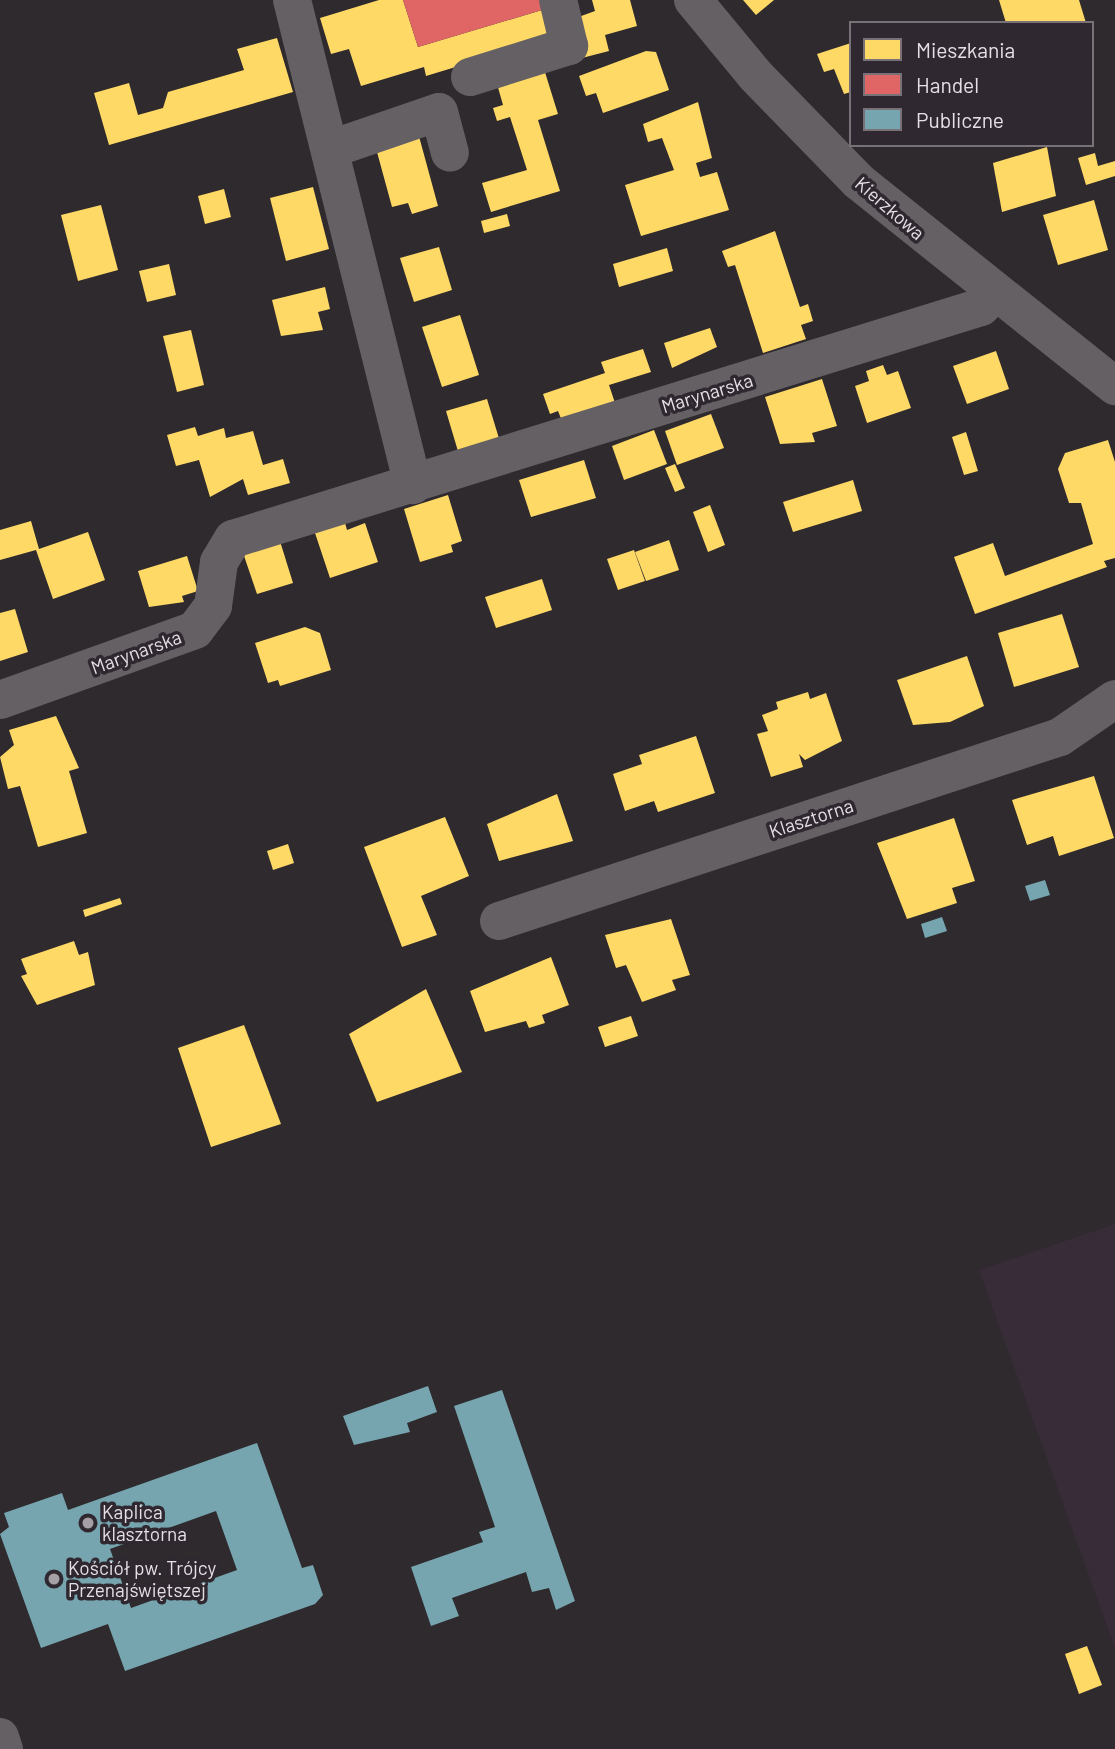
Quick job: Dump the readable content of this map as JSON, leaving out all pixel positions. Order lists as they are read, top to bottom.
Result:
{
  "streets": {
    "street": ["Kierzkowa", "Marynarska", "Klasztorna"]
  },
  "crossings": [
    ["Kierzkowa", "Marynarska"]
  ],
  "places": ["Kaplica klasztorna", "Kościół pw. Trójcy Przenajświętszej"],
  "legend": ["Mieszkania", "Handel", "Publiczne"]
}
